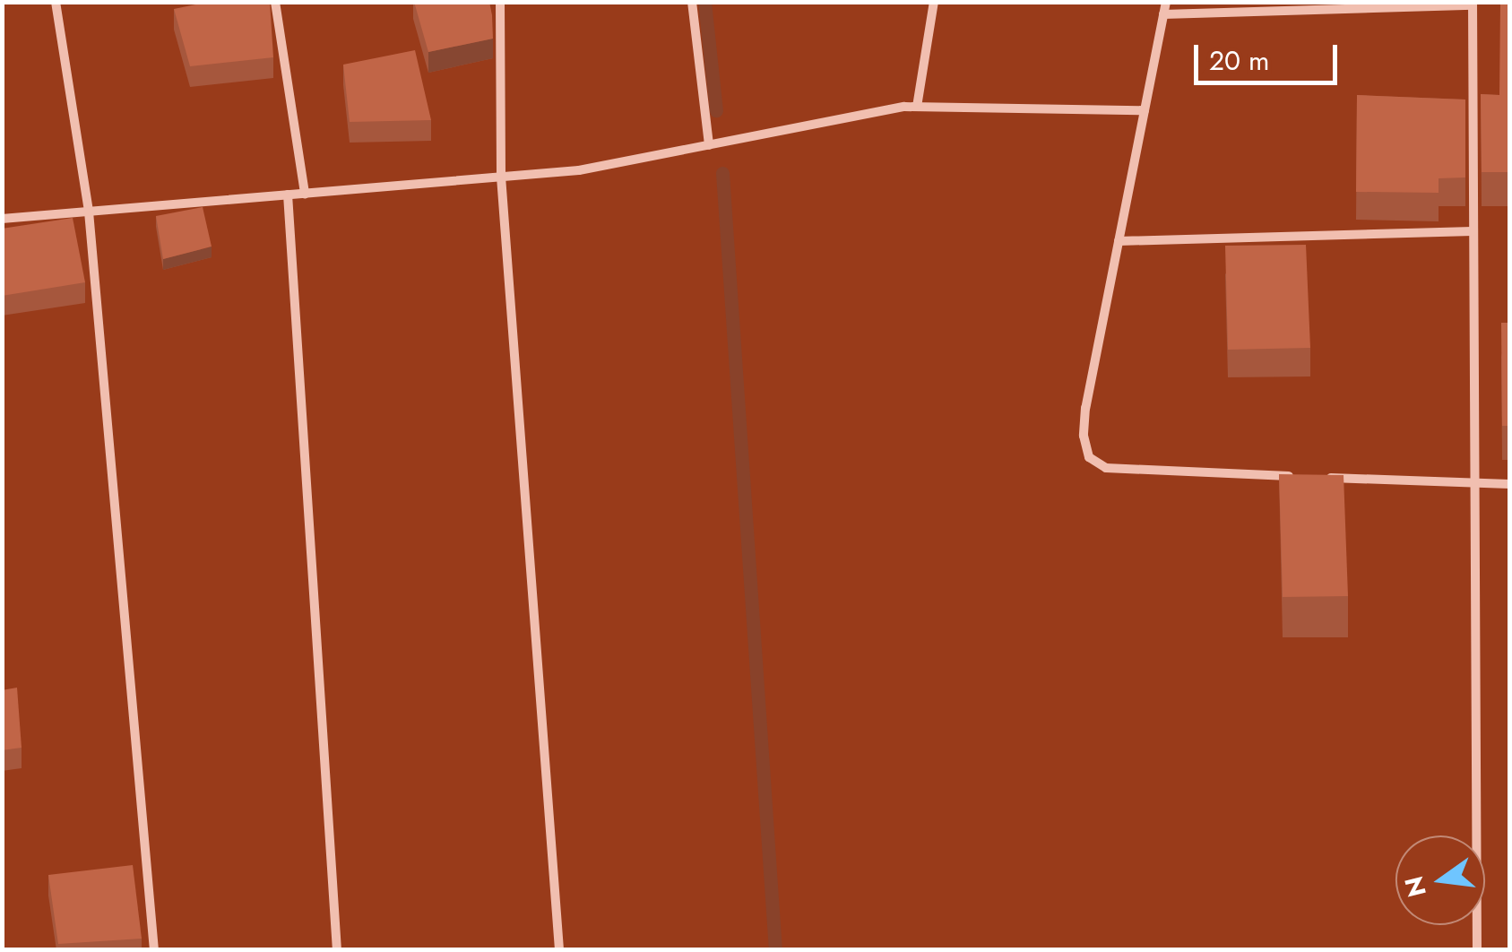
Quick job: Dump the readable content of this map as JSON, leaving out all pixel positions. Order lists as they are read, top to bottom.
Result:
{
  "scale_bar": "20 m",
  "north": "left"
}
